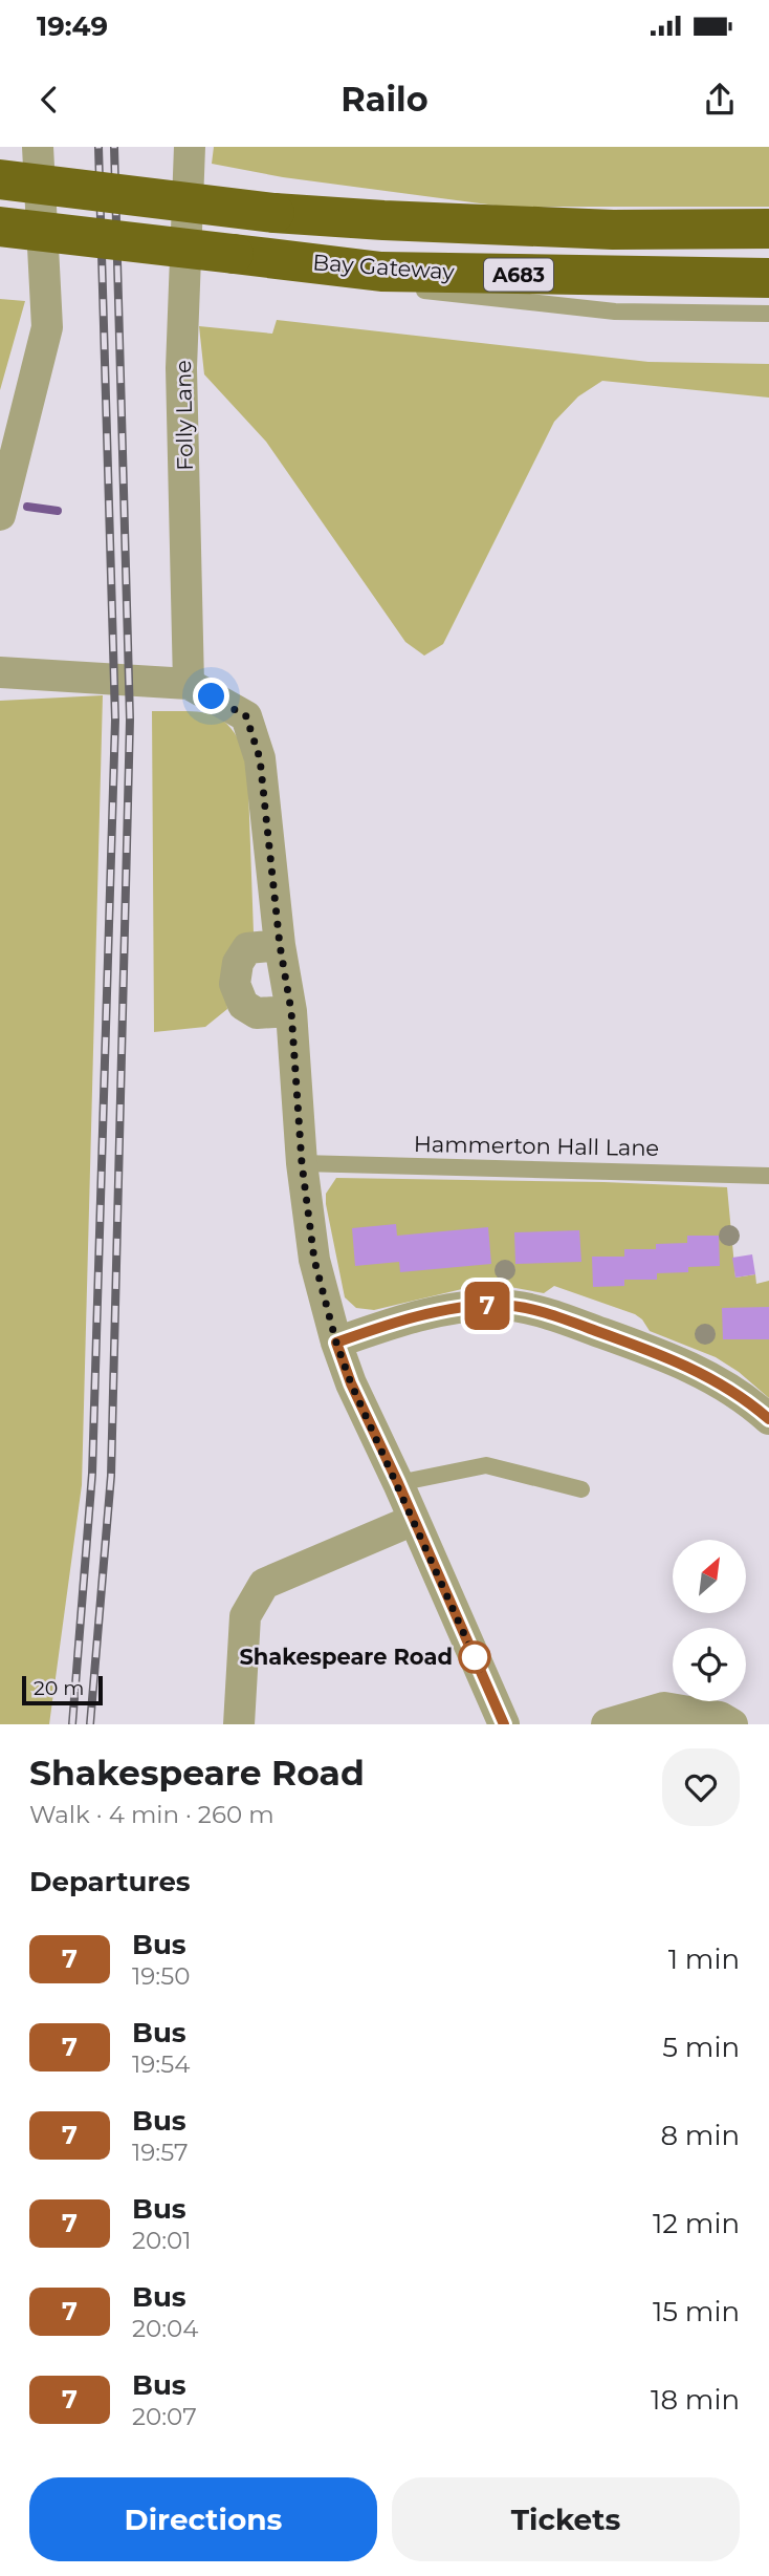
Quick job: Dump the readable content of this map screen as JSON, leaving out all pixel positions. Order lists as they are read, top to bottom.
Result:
{
  "streets": {
    "highway": ["Bay Gateway", "A683"],
    "street": ["Folly Lane"],
    "lane": ["Hammerton Hall Lane"]
  },
  "places": ["Shakespeare Road"],
  "lines": ["bus line 7"],
  "scale_bar": "20 m",
  "north": "top right",
  "page": {
    "status": "19:49",
    "header": "Railo",
    "on_map": "7",
    "scale": "20 m",
    "heading": [
      ["Shakespeare Road", "Walk · 4 min · 260 m"],
      "Departures"
    ],
    "list": [
      {
        "mark": "7",
        "name": "Bus",
        "note": "19:50",
        "value": "1 min"
      },
      {
        "mark": "7",
        "name": "Bus",
        "note": "19:54",
        "value": "5 min"
      },
      {
        "mark": "7",
        "name": "Bus",
        "note": "19:57",
        "value": "8 min"
      },
      {
        "mark": "7",
        "name": "Bus",
        "note": "20:01",
        "value": "12 min"
      },
      {
        "mark": "7",
        "name": "Bus",
        "note": "20:04",
        "value": "15 min"
      },
      {
        "mark": "7",
        "name": "Bus",
        "note": "20:07",
        "value": "18 min"
      }
    ],
    "buttons": ["Directions", "Tickets"]
  }
}
